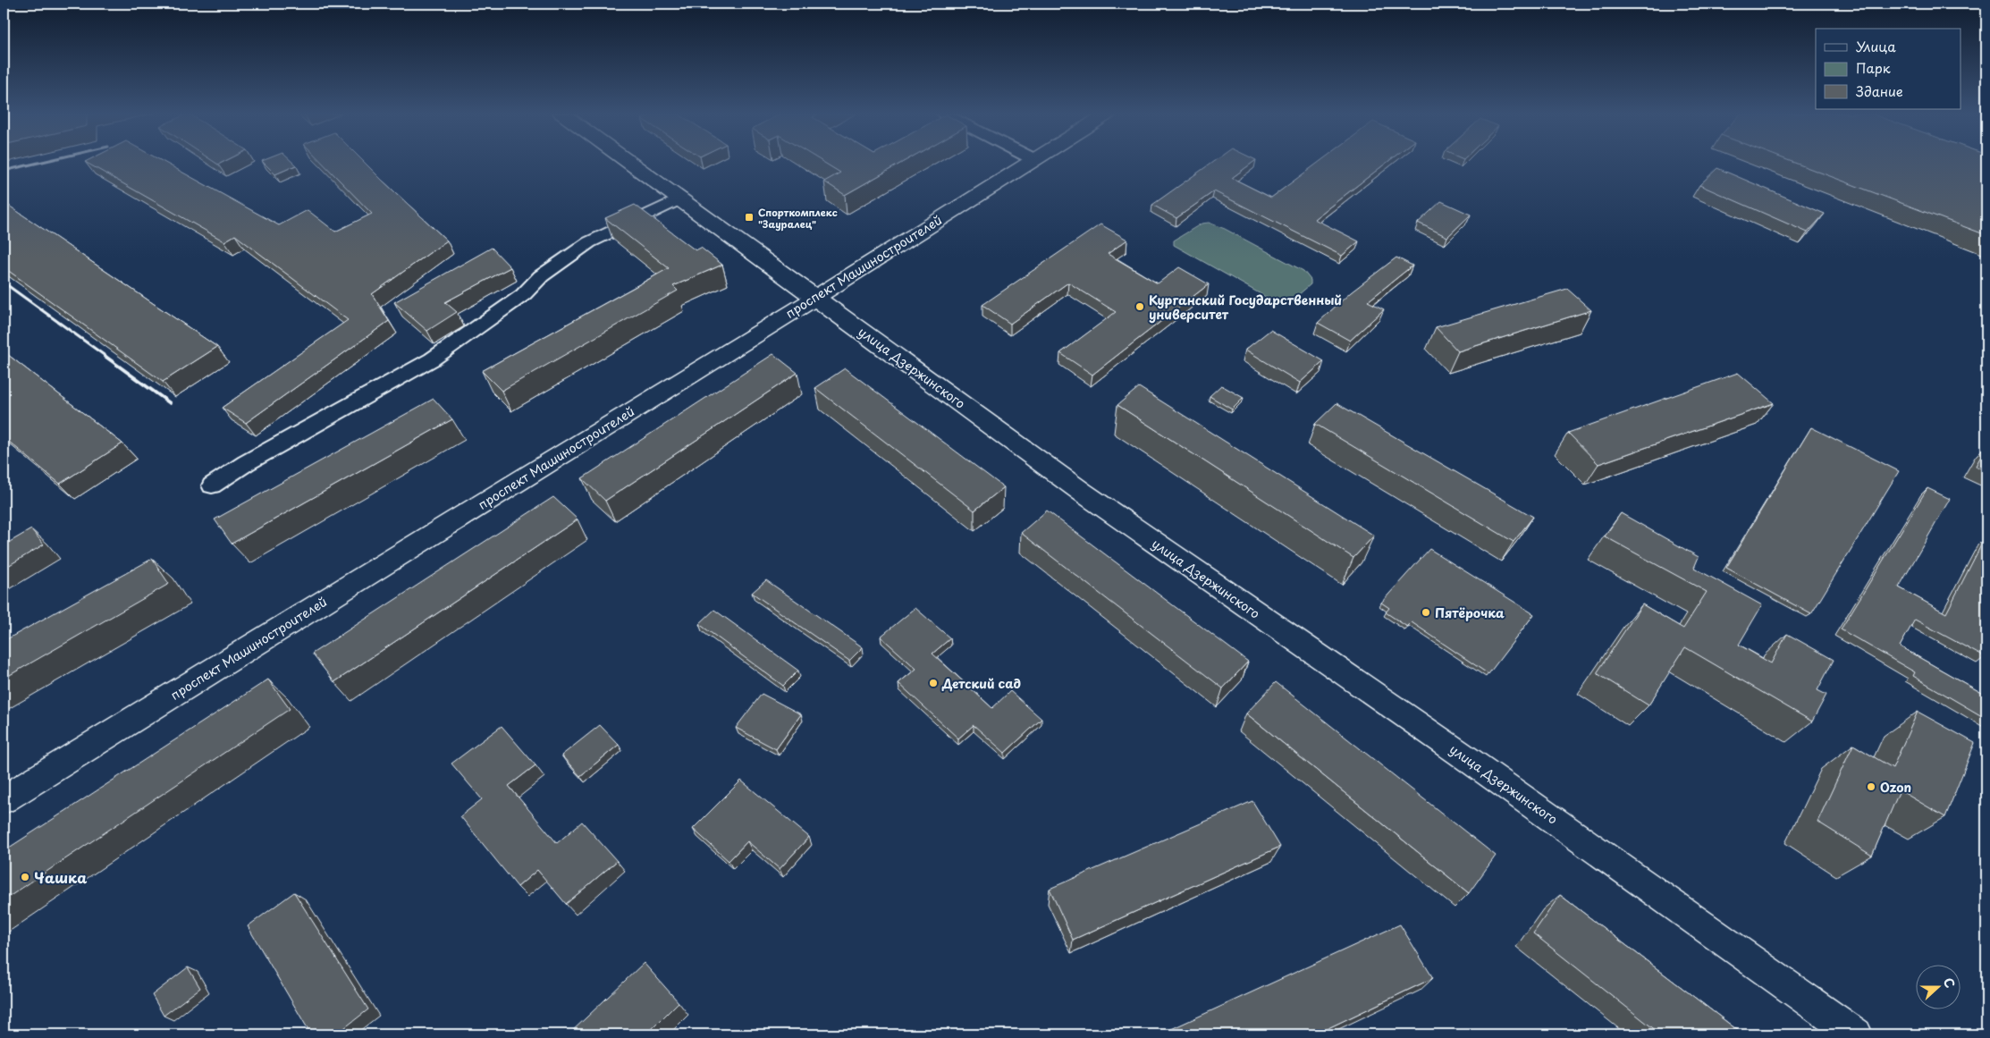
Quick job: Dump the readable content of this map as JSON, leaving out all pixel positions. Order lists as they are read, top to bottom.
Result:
{
  "streets": {
    "main road": ["проспект Машиностроителей", "улица Дзержинского"]
  },
  "crossings": [
    ["проспект Машиностроителей", "улица Дзержинского"]
  ],
  "places": {
    "transit": ["Спорткомплекс \"Зауралец\""],
    "other": [
      "Курганский Государственный университет",
      "Пятёрочка",
      "Детский сад",
      "Ozon",
      "Чашка"
    ]
  },
  "legend": ["Улица", "Парк", "Здание"],
  "north": "right"
}
